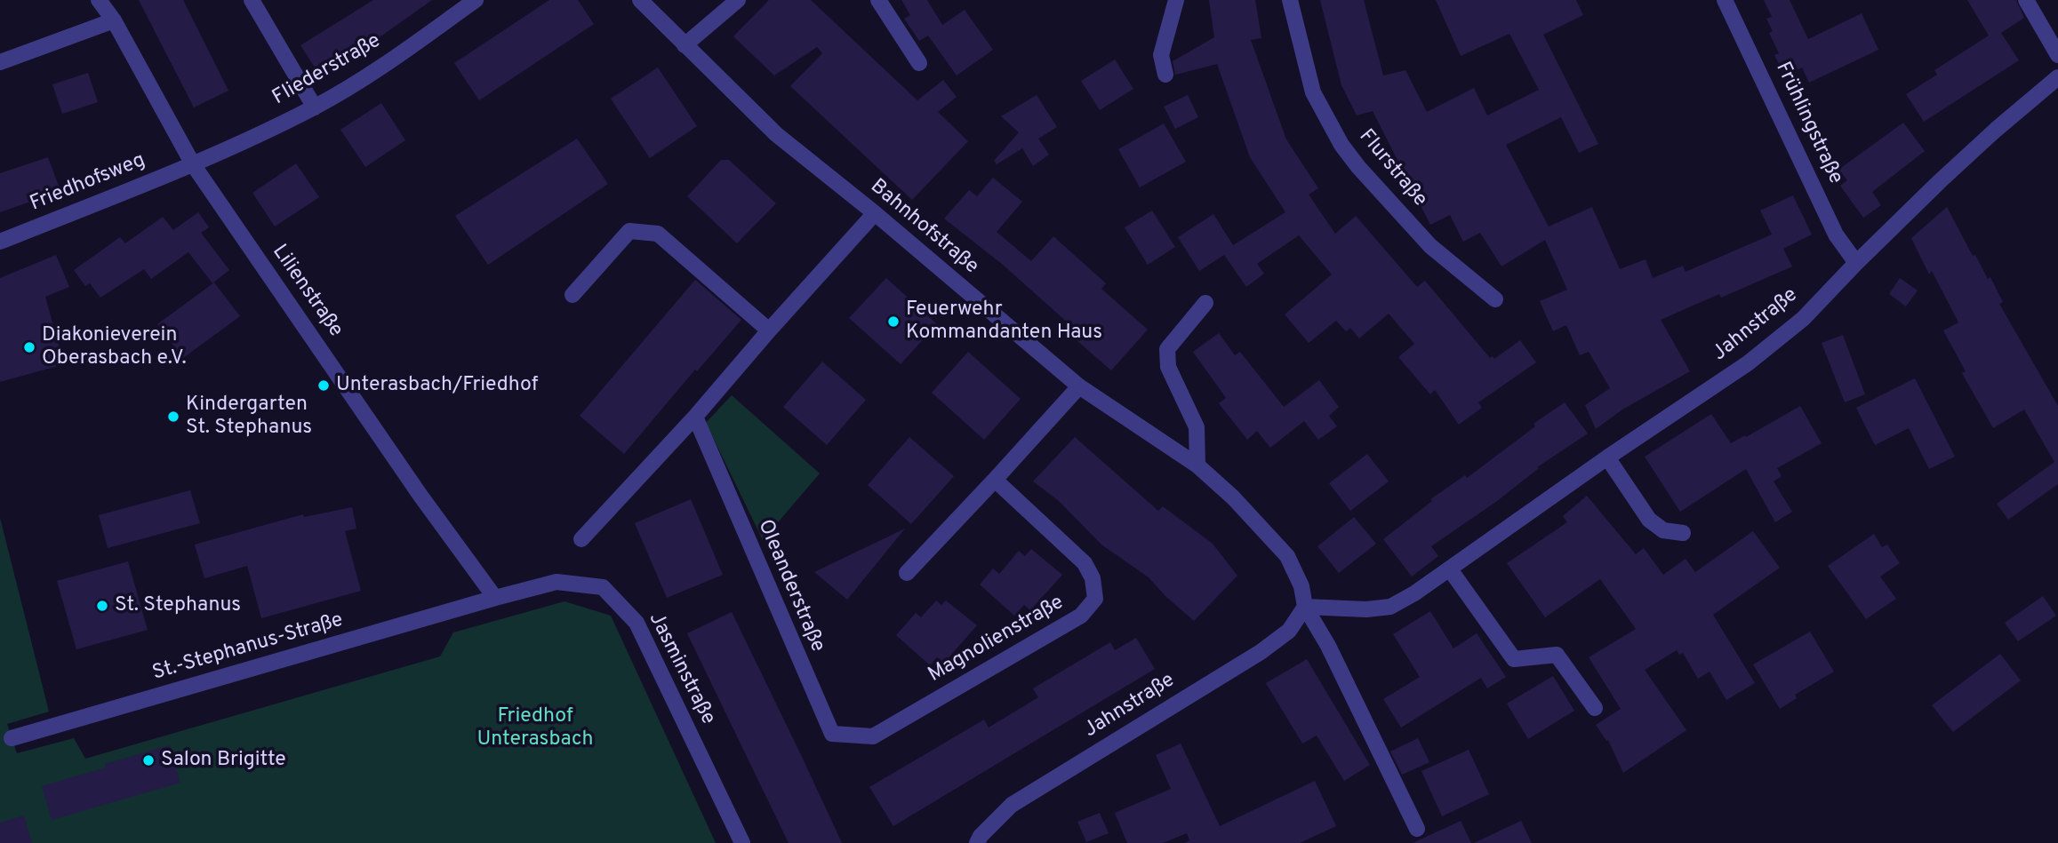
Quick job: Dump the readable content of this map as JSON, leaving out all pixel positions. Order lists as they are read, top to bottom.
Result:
{
  "streets": {
    "street": [
      "Fliederstraße",
      "Frühlingstraße",
      "Flurstraße",
      "Friedhofsweg",
      "Bahnhofstraße",
      "Lilienstraße",
      "Jahnstraße",
      "Oleanderstraße",
      "Magnolienstraße",
      "St.-Stephanus-Straße",
      "Jasminstraße"
    ]
  },
  "crossings": [
    ["Fliederstraße", "Friedhofsweg"],
    ["Fliederstraße", "Lilienstraße"],
    ["Frühlingstraße", "Jahnstraße"],
    ["Friedhofsweg", "Lilienstraße"],
    ["Bahnhofstraße", "Jahnstraße"],
    ["Lilienstraße", "St.-Stephanus-Straße"],
    ["Lilienstraße", "Jasminstraße"],
    ["Oleanderstraße", "Magnolienstraße"],
    ["St.-Stephanus-Straße", "Jasminstraße"]
  ],
  "parks": ["Friedhof Unterasbach"],
  "places": [
    "Feuerwehr Kommandanten Haus",
    "Diakonieverein Oberasbach e.V.",
    "Unterasbach/Friedhof",
    "Kindergarten St. Stephanus",
    "St. Stephanus",
    "Salon Brigitte"
  ]
}
